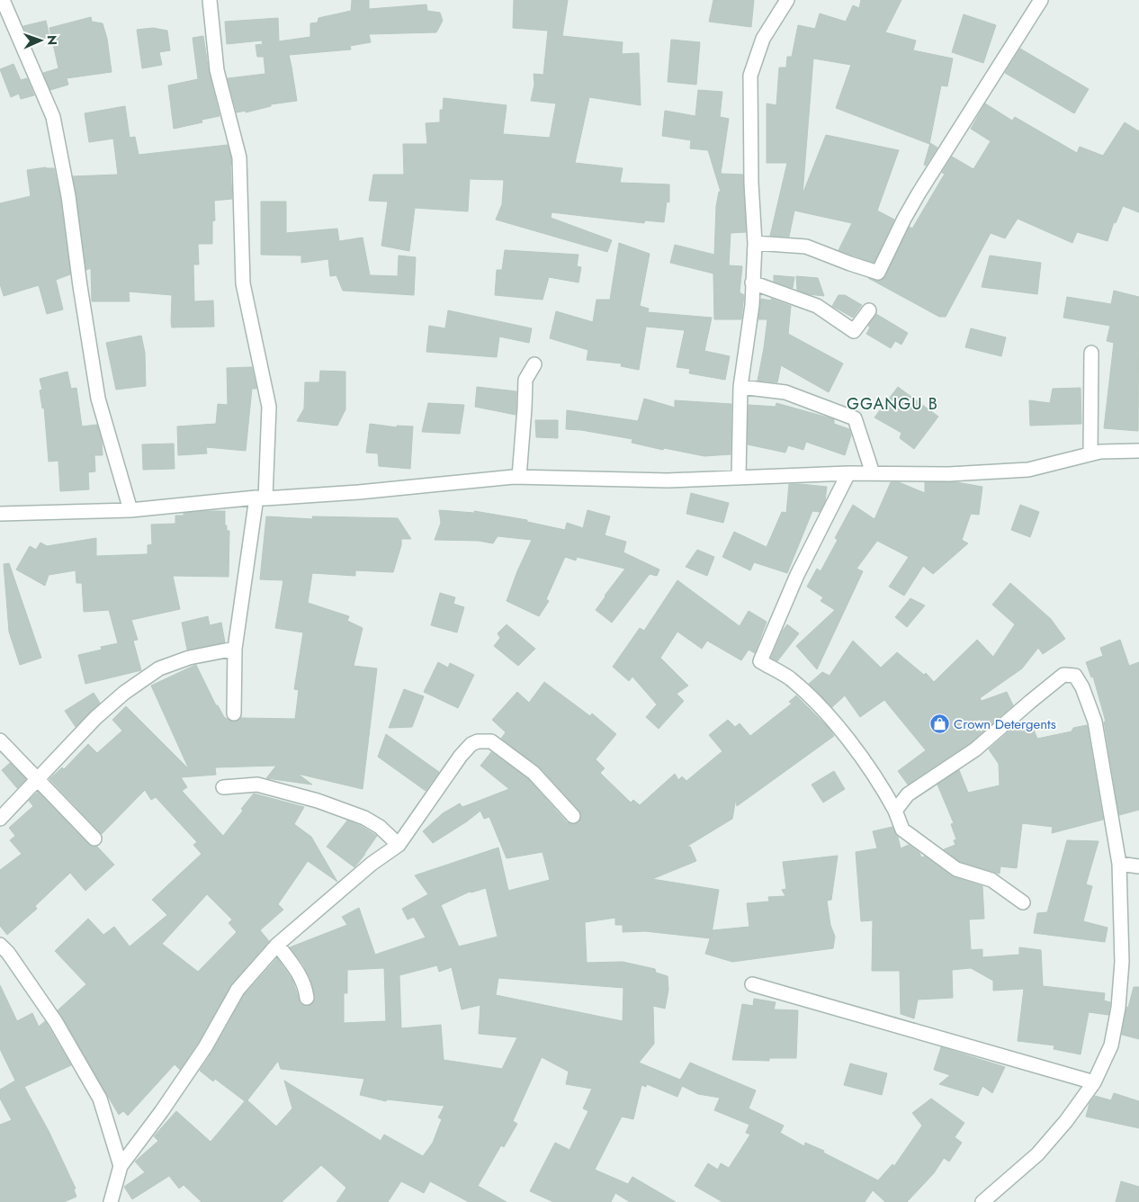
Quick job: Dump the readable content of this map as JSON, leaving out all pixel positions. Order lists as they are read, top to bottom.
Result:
{
  "districts": ["GGANGU B"],
  "places": {
    "shop": ["Crown Detergents"]
  },
  "north": "right"
}
